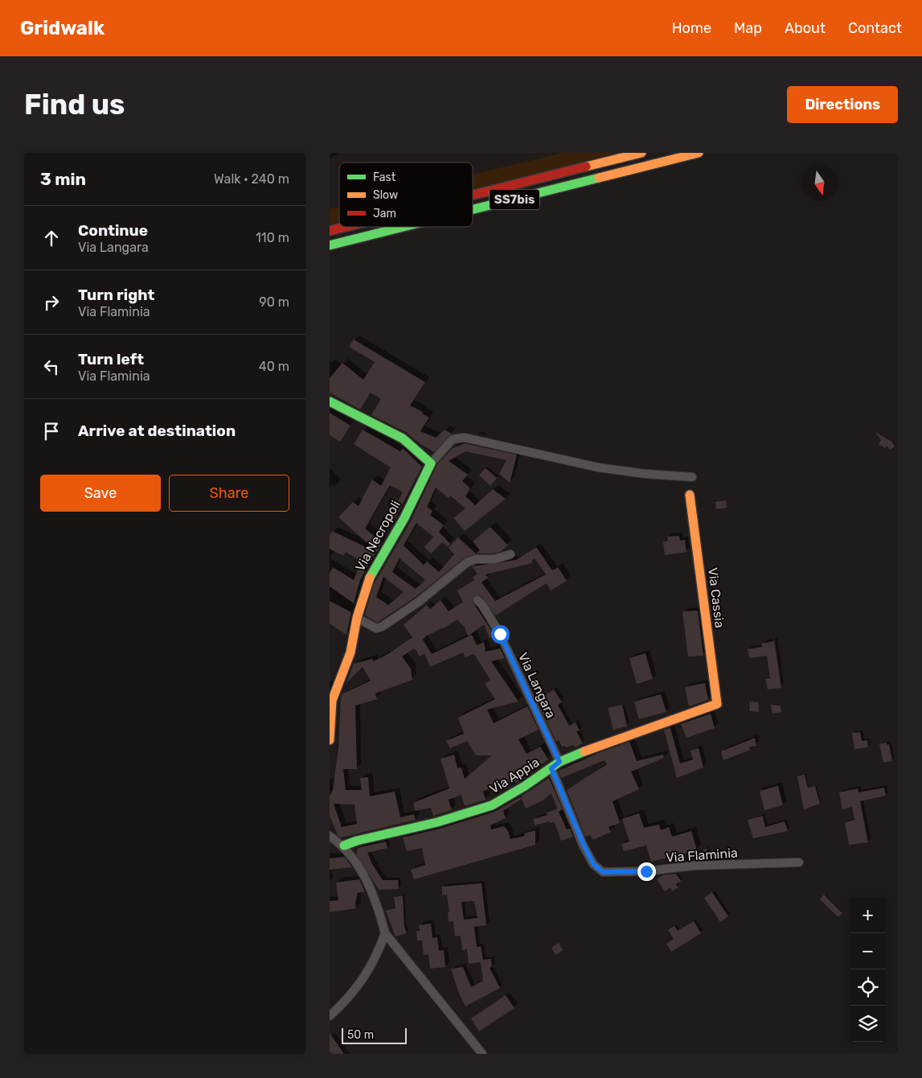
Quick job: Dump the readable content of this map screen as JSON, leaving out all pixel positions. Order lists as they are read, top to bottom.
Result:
{
  "streets": {
    "main road": [
      "SS7bis",
      "Via Necropoli",
      "Via Cassia",
      "Via Appia"
    ],
    "street": ["Via Langara", "Via Flaminia"]
  },
  "crossings": [
    ["Via Cassia", "Via Appia"],
    ["Via Langara", "Via Appia"],
    ["Via Appia", "Via Flaminia"]
  ],
  "legend": ["Fast", "Slow", "Jam"],
  "scale_bar": "50 m",
  "north": "bottom",
  "page": {
    "header": "Gridwalk",
    "nav": [
      "Home",
      "Map",
      "About",
      "Contact"
    ],
    "buttons": [
      "Directions",
      ["Save", "Share"]
    ],
    "title": "Find us",
    "heading": ["3 min", "Walk · 240 m"],
    "list": [
      ["Continue", "Via Langara", "110 m"],
      ["Turn right", "Via Flaminia", "90 m"],
      ["Turn left", "Via Flaminia", "40 m"],
      "Arrive at destination"
    ],
    "map_buttons": ["+", "−"],
    "scale": "50 m"
  }
}
